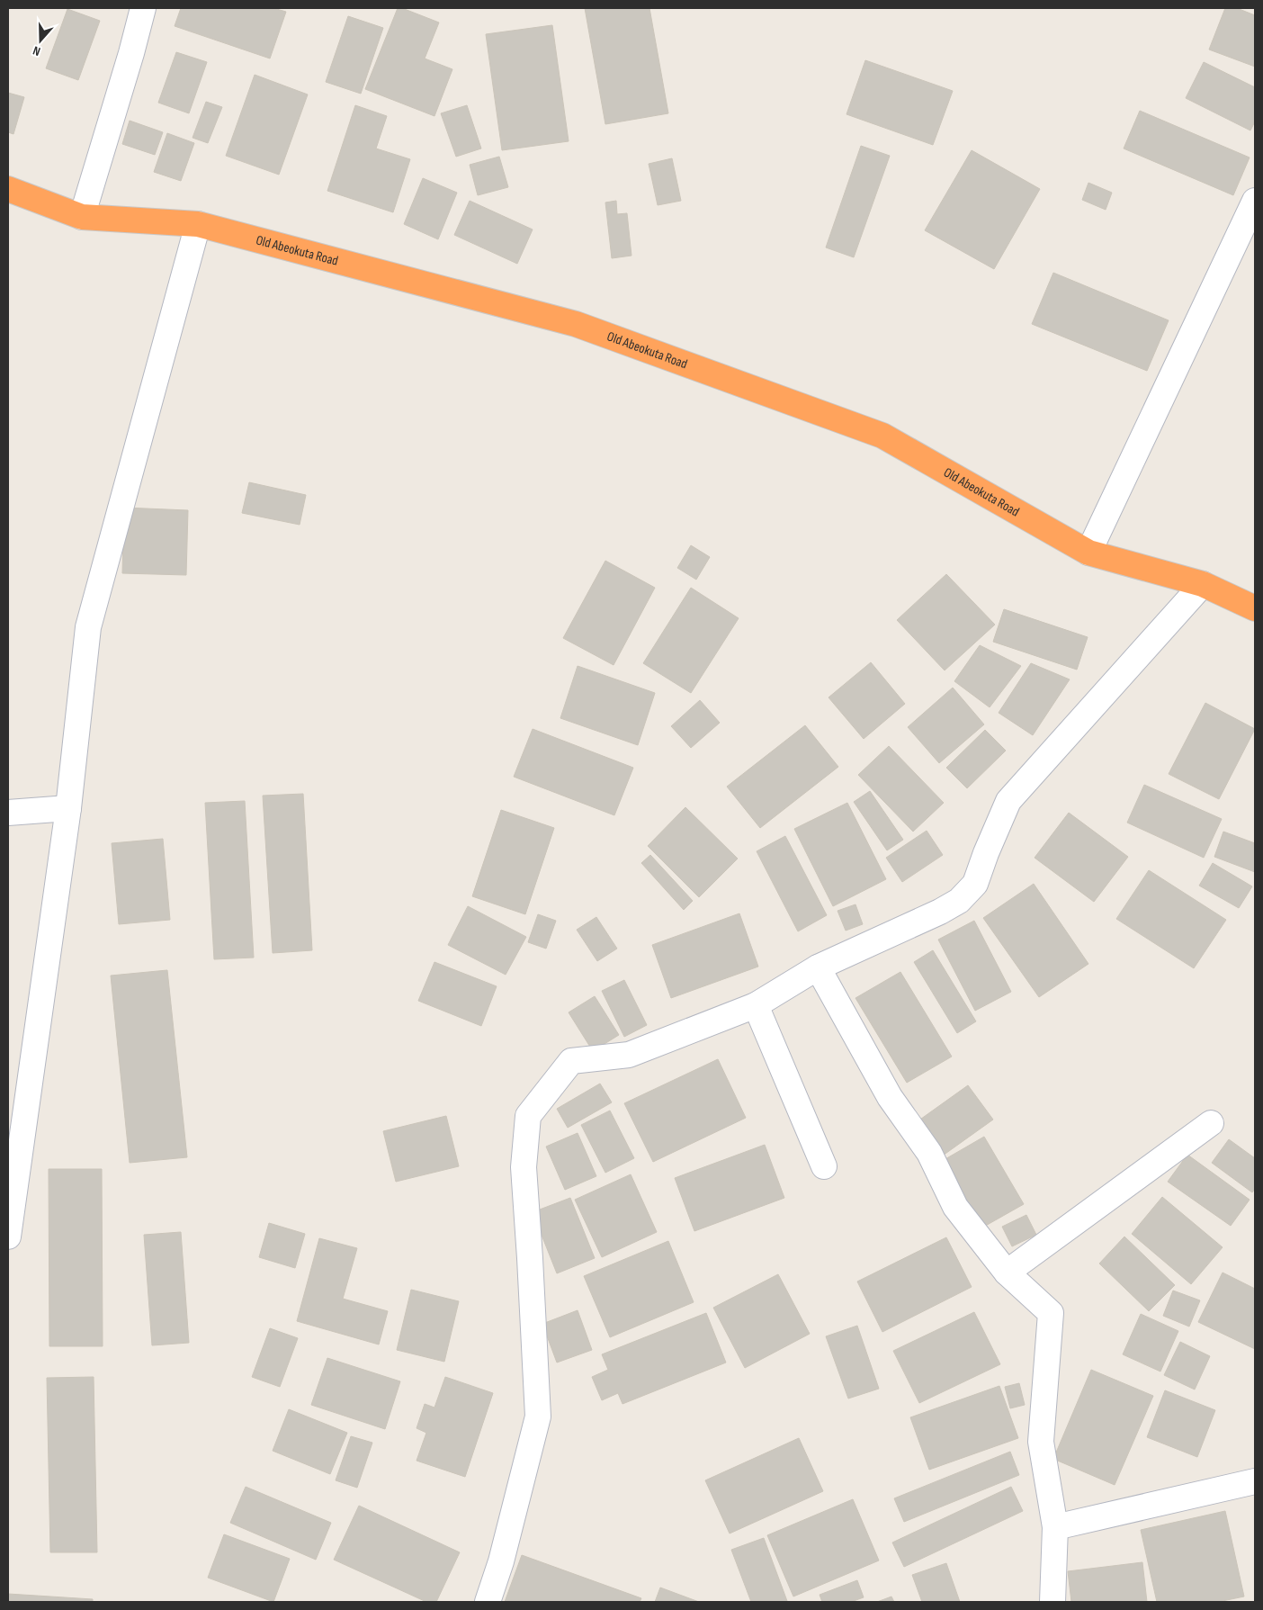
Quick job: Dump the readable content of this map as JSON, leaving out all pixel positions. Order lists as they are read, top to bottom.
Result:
{
  "streets": {
    "highway": ["Old Abeokuta Road"]
  },
  "north": "bottom"
}
